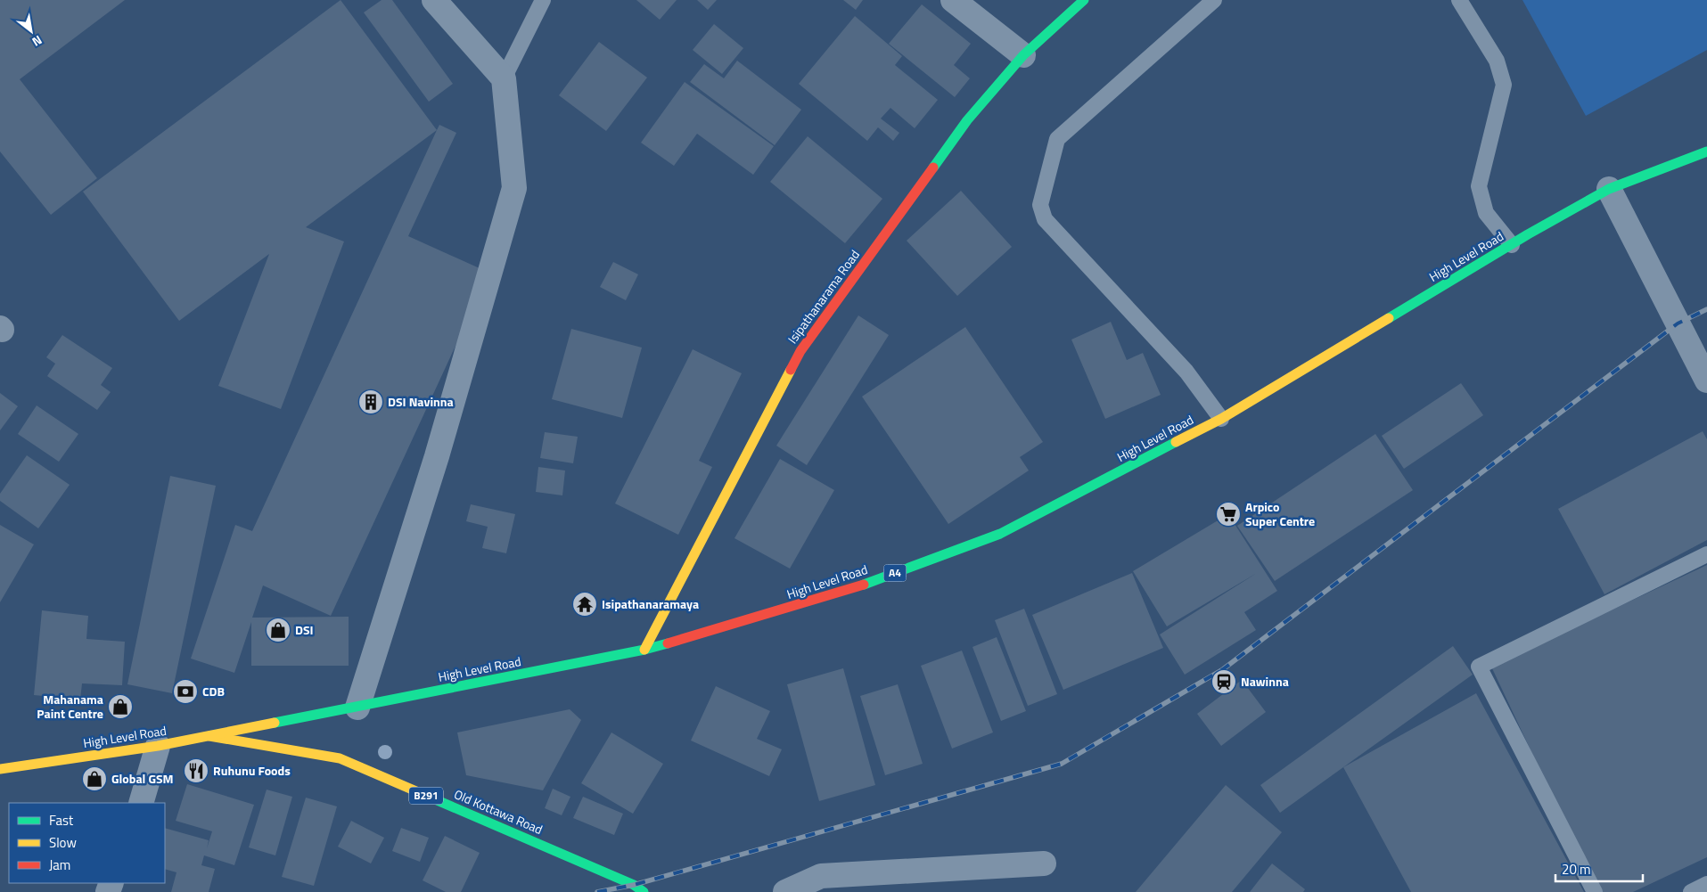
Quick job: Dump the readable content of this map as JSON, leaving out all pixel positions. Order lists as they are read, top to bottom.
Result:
{
  "streets": {
    "main road": [
      "High Level Road",
      "Isipathanarama Road",
      "A4",
      "B291",
      "Old Kottawa Road"
    ]
  },
  "crossings": [
    ["High Level Road", "Isipathanarama Road"],
    ["High Level Road", "Old Kottawa Road"]
  ],
  "places": {
    "building": ["DSI Navinna"],
    "supermarket": ["Arpico Super Centre"],
    "temple": ["Isipathanaramaya"],
    "shop": ["DSI", "Mahanama Paint Centre", "Global GSM"],
    "station": ["Nawinna"],
    "bank": ["CDB"],
    "restaurant": ["Ruhunu Foods"]
  },
  "legend": ["Fast", "Slow", "Jam"],
  "scale_bar": "20 m",
  "north": "bottom right"
}
